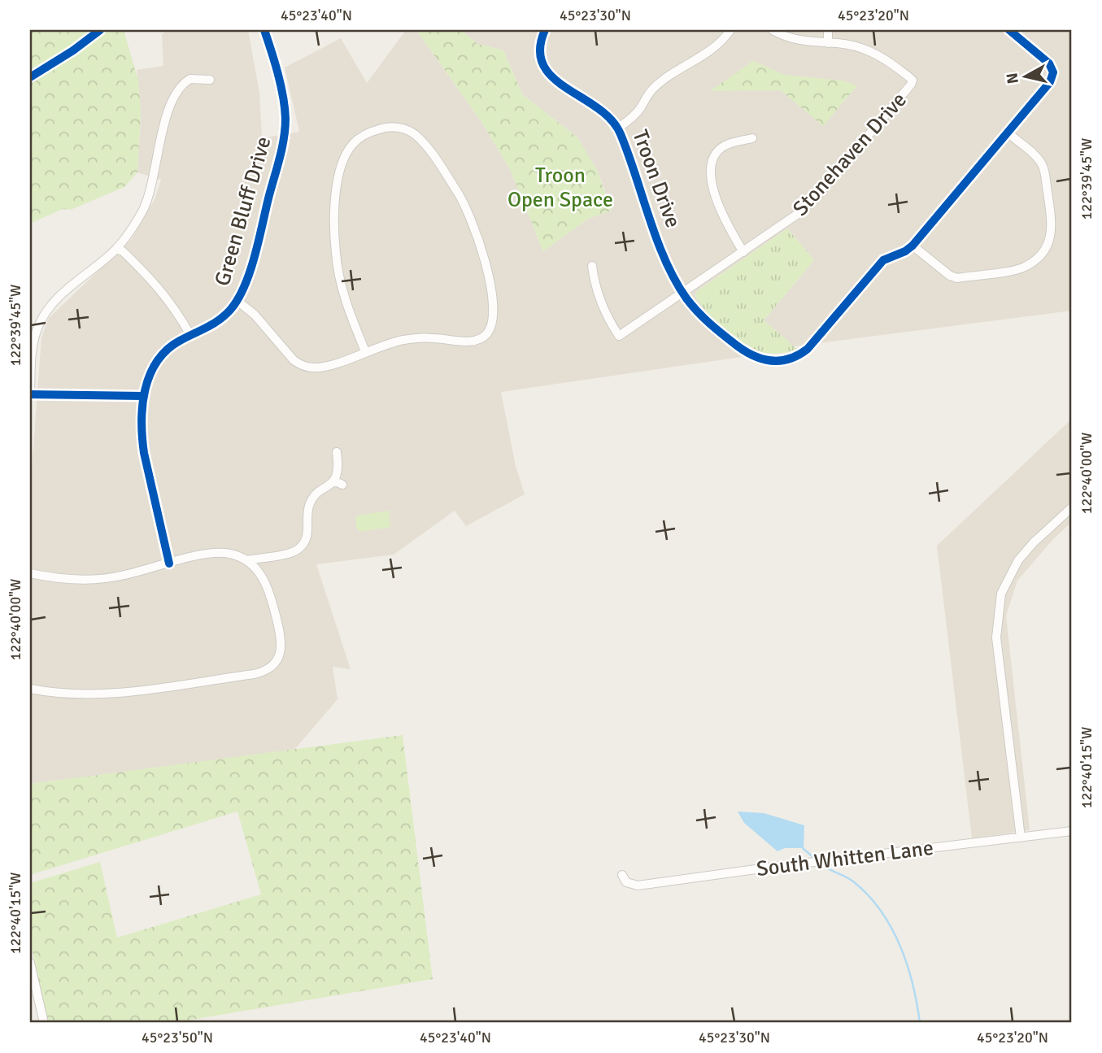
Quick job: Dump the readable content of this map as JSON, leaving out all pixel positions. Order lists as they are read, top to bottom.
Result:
{
  "streets": {
    "street": [
      "Stonehaven Drive",
      "Troon Drive",
      "Green Bluff Drive",
      "South Whitten Lane"
    ]
  },
  "crossings": [
    ["Stonehaven Drive", "Troon Drive"]
  ],
  "parks": ["Troon Open Space"],
  "north": "left",
  "coordinates": [
    "45°23'40\"N",
    "45°23'30\"N",
    "45°23'20\"N",
    "122°39'45\"W",
    "122°40'00\"W",
    "122°40'15\"W",
    "45°23'50\"N"
  ]
}
